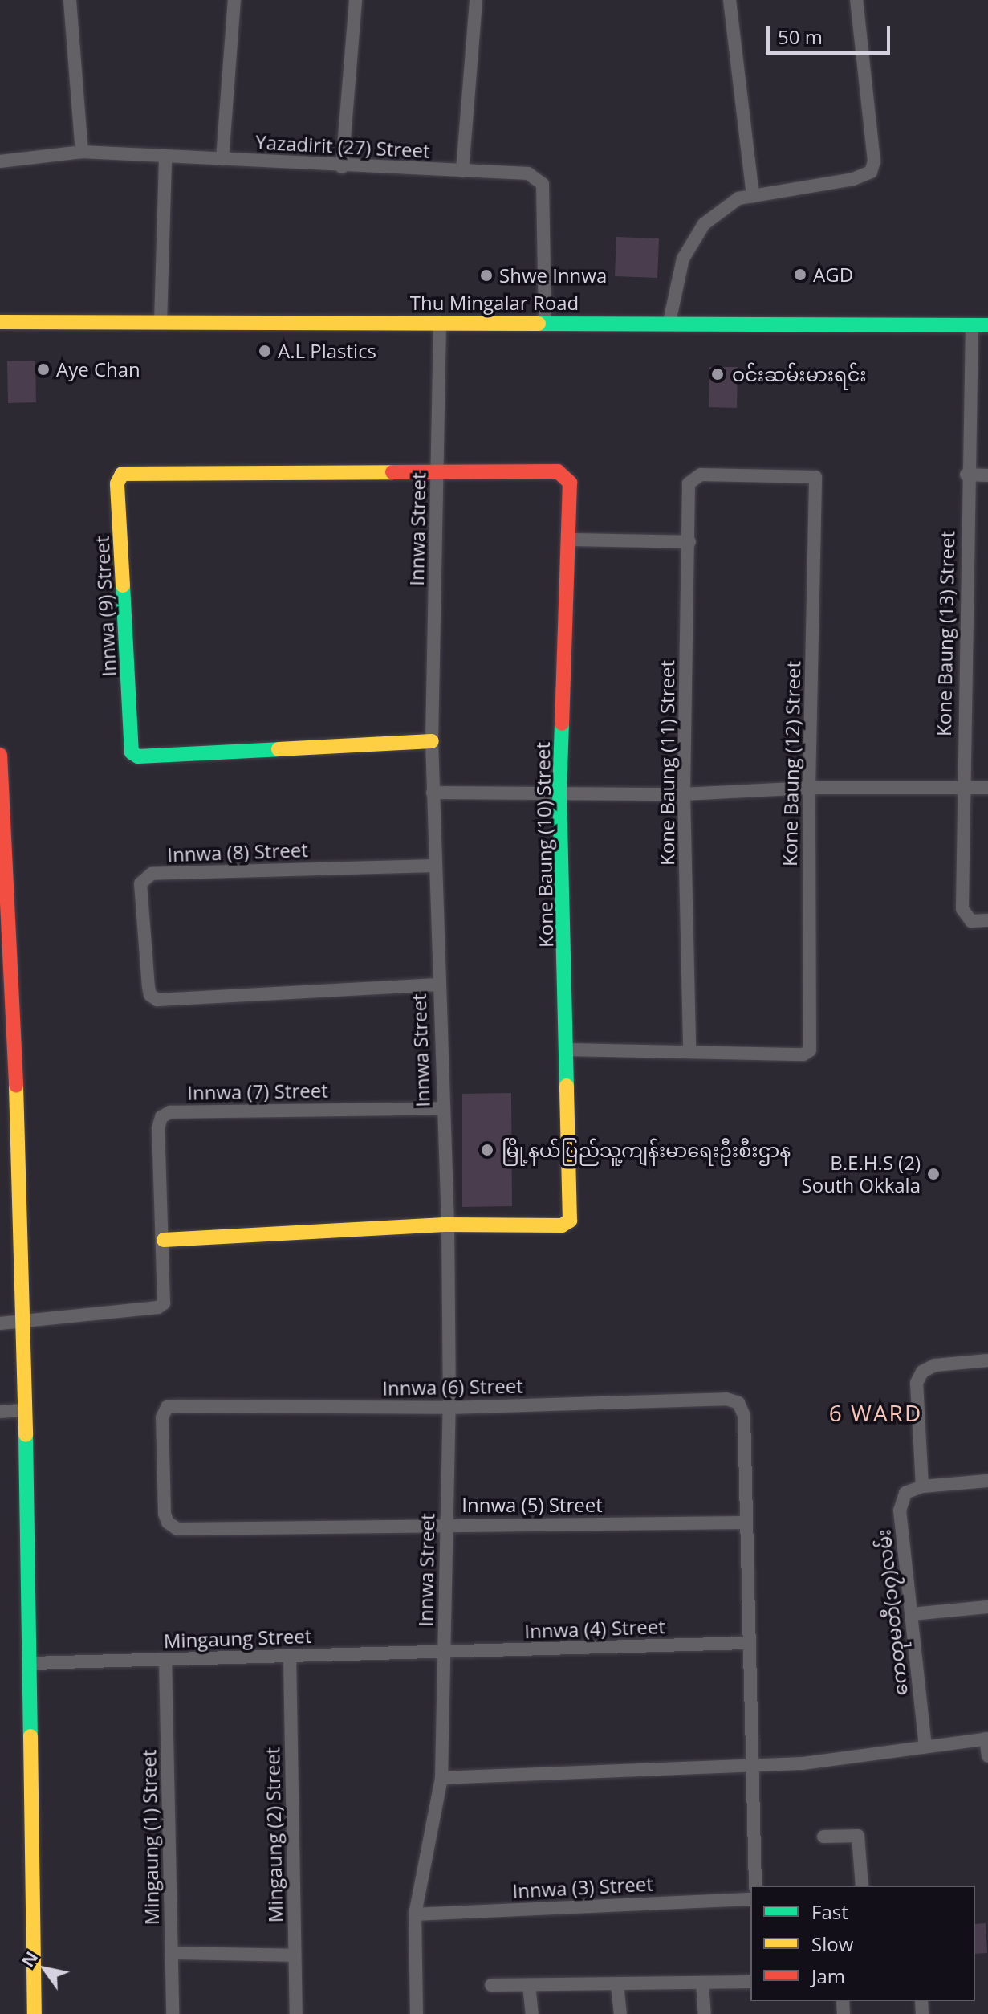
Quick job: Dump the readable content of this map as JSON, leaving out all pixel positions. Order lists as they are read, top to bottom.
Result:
{
  "streets": {
    "main road": ["Thu Mingalar Road", "Innwa (9) Street", "Kone Baung (10) Street"],
    "street": [
      "Yazadirit (27) Street",
      "Innwa Street",
      "Kone Baung (13) Street",
      "Kone Baung (11) Street",
      "Kone Baung (12) Street",
      "Innwa (8) Street",
      "Innwa (7) Street",
      "Innwa (6) Street",
      "Innwa (5) Street",
      "ကေတုမတီ(၁၇)လမ်း",
      "Innwa (4) Street",
      "Mingaung Street",
      "Mingaung (2) Street",
      "Mingaung (1) Street",
      "Innwa (3) Street"
    ]
  },
  "crossings": [
    ["Yazadirit (27) Street", "Thu Mingalar Road"],
    ["Thu Mingalar Road", "Innwa Street"],
    ["Thu Mingalar Road", "Kone Baung (13) Street"],
    ["Innwa Street", "Innwa (9) Street"],
    ["Innwa Street", "Kone Baung (10) Street"],
    ["Innwa Street", "Innwa (8) Street"],
    ["Innwa Street", "Innwa (7) Street"],
    ["Innwa Street", "Innwa (6) Street"],
    ["Innwa Street", "Innwa (5) Street"],
    ["Innwa Street", "Innwa (4) Street"],
    ["Innwa Street", "Mingaung Street"],
    ["Innwa Street", "Innwa (3) Street"],
    ["Innwa (9) Street", "Kone Baung (10) Street"],
    ["Kone Baung (11) Street", "Kone Baung (12) Street"],
    ["Innwa (6) Street", "Innwa (5) Street"],
    ["Innwa (4) Street", "Mingaung Street"],
    ["Mingaung Street", "Mingaung (2) Street"],
    ["Mingaung Street", "Mingaung (1) Street"]
  ],
  "districts": ["6 WARD"],
  "places": [
    "AGD",
    "Shwe Innwa",
    "A.L Plastics",
    "Aye Chan",
    "ဝင်းဆမ်းမားရင်း",
    "မြို့နယ်ပြည်သူ့ကျန်းမာရေးဦးစီးဌာန",
    "B.E.H.S (2) South Okkala"
  ],
  "legend": ["Fast", "Slow", "Jam"],
  "scale_bar": "50 m",
  "north": "top left"
}
